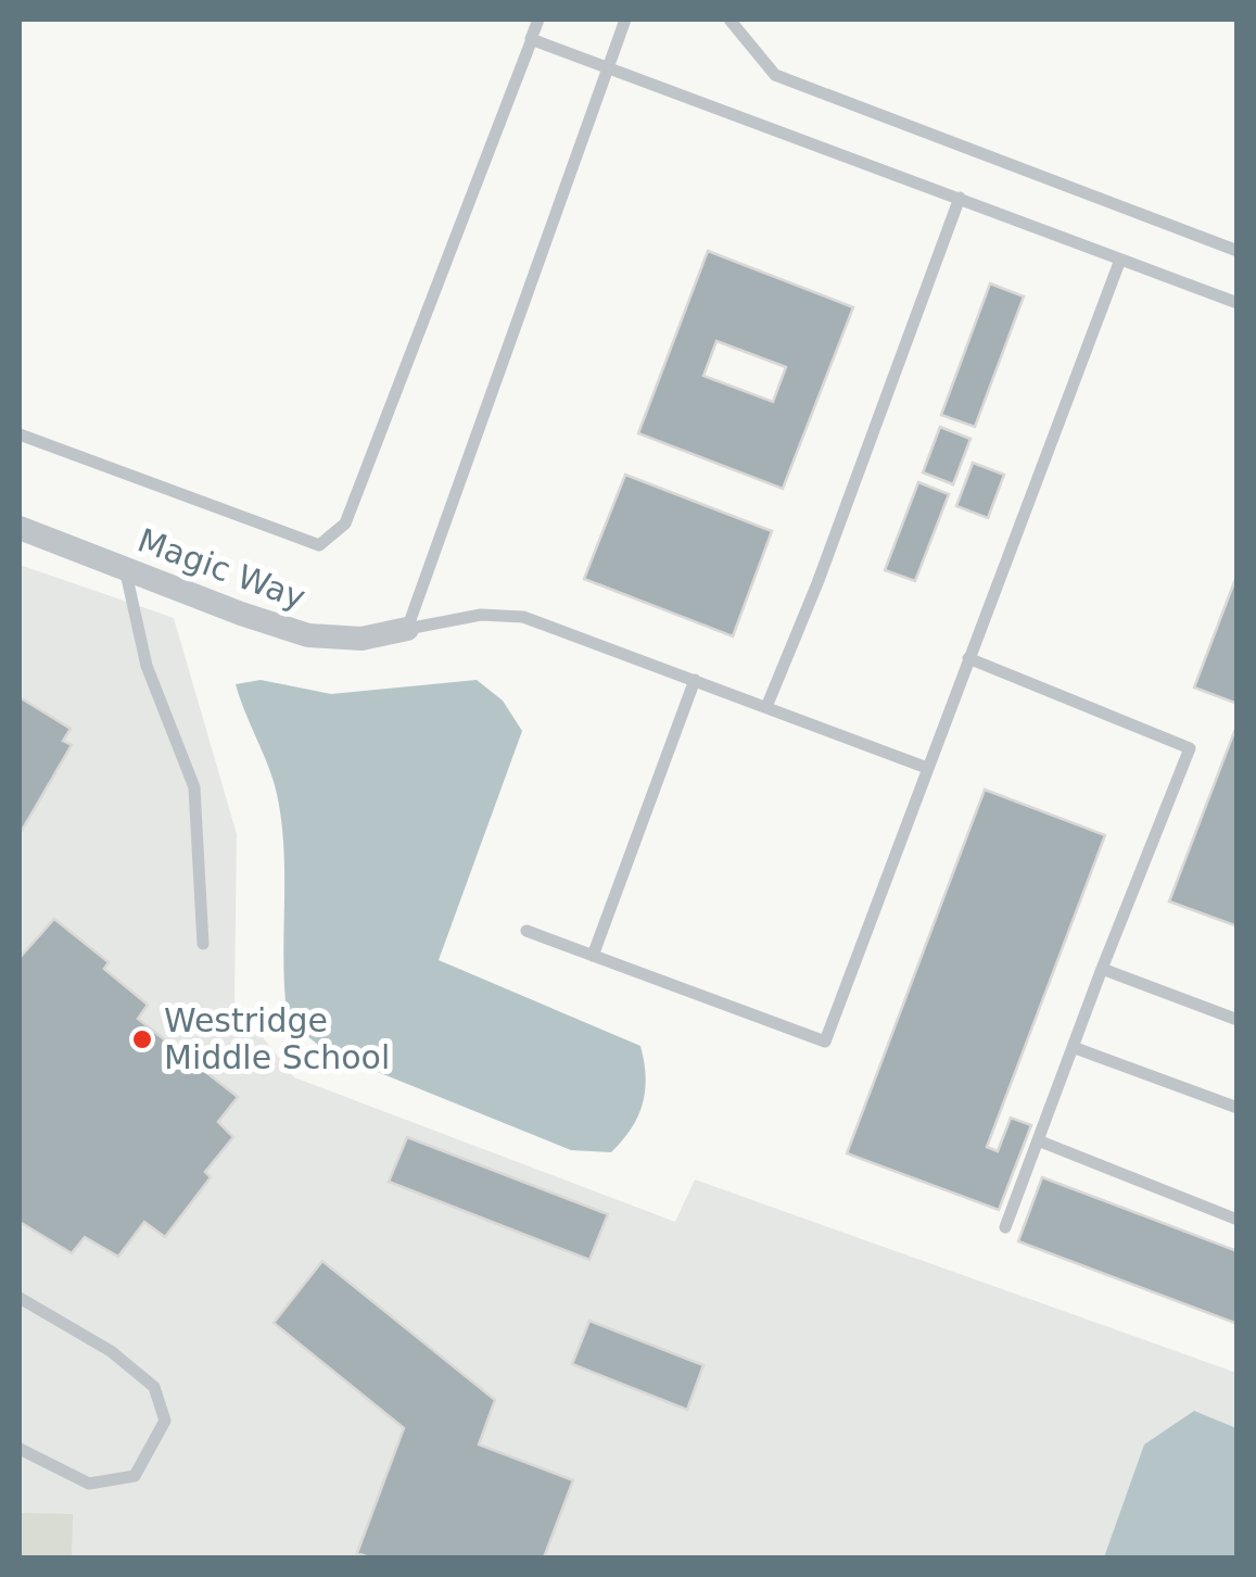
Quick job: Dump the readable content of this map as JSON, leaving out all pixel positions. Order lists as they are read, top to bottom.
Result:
{
  "streets": {
    "street": ["Magic Way"]
  },
  "places": ["Westridge Middle School"]
}
